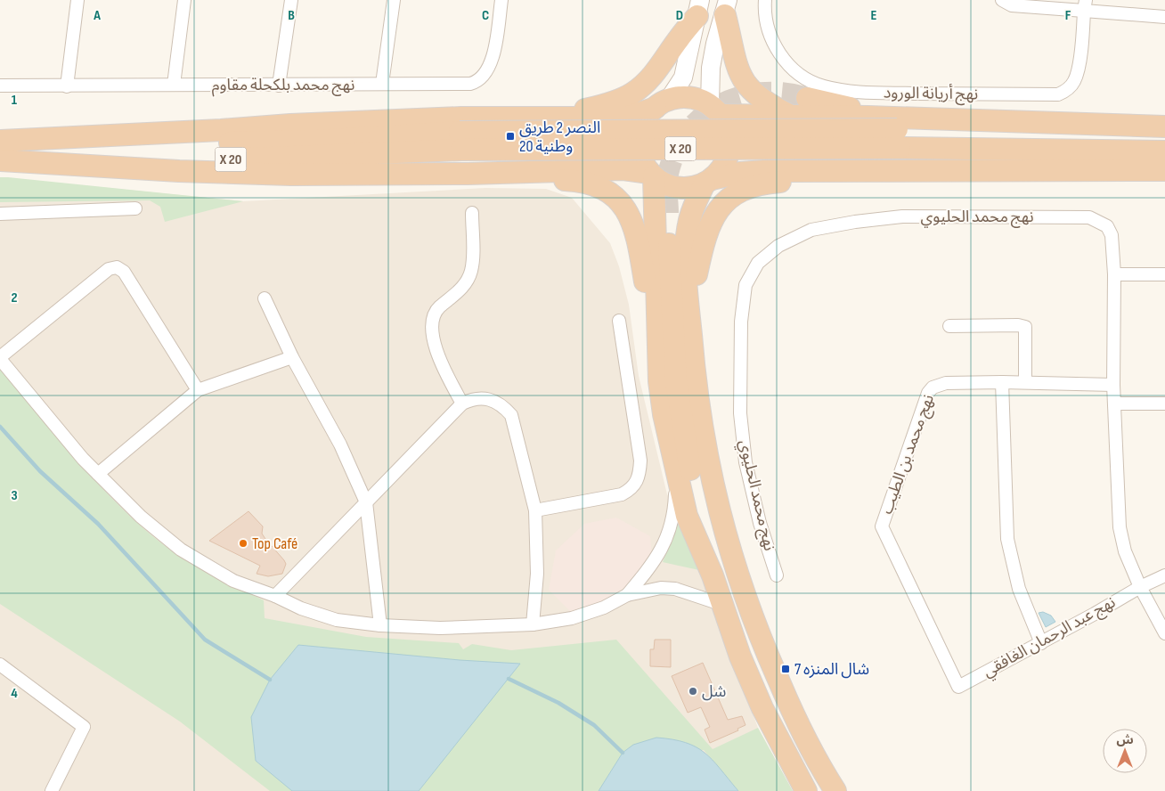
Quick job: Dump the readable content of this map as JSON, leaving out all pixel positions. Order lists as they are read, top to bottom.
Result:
{
  "streets": {
    "highway": ["X 20"],
    "street": [
      "نهج محمد بلكحلة مقاوم",
      "نهج أريانة الورود",
      "نهج محمد الحليوي",
      "نهج محمد بن الطيب",
      "نهج عبد الرحمان الغافقي"
    ]
  },
  "crossings": [
    ["نهج محمد الحليوي", "نهج محمد بن الطيب"],
    ["نهج محمد الحليوي", "نهج عبد الرحمان الغافقي"],
    ["نهج محمد بن الطيب", "نهج عبد الرحمان الغافقي"]
  ],
  "places": {
    "transit": ["النصر 2 طريق وطنية 20", "شال المنزه 7"],
    "other": ["Top Café", "شل"]
  },
  "north": "top",
  "grid": {
    "columns": [
      "A",
      "B",
      "C",
      "D",
      "E",
      "F"
    ],
    "rows": [
      "1",
      "2",
      "3",
      "4"
    ]
  }
}
